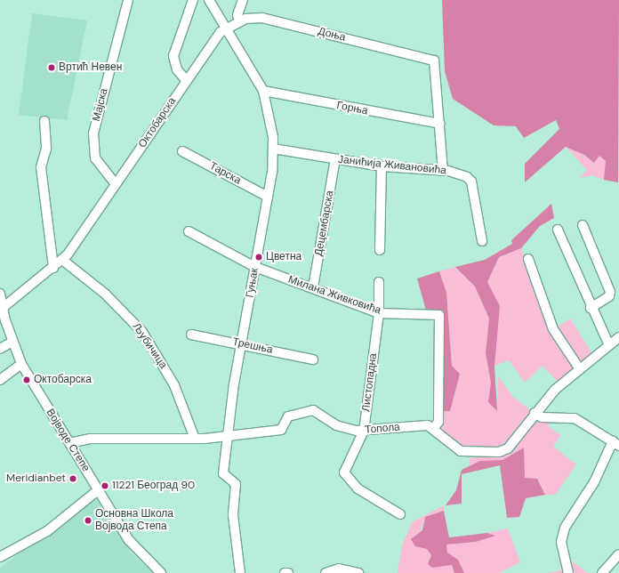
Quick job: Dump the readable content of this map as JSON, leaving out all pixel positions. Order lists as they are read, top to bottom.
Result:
{
  "streets": {
    "street": [
      "Доња",
      "Мајска",
      "Горња",
      "Октобарска",
      "Јанићија Живановића",
      "Тарска",
      "Децембарска",
      "Гуњак",
      "Милана Живковића",
      "Љубичица",
      "Трешња",
      "Листопадна",
      "Топола",
      "Војводе Степе"
    ]
  },
  "crossings": [
    ["Доња", "Горња"],
    ["Доња", "Октобарска"],
    ["Доња", "Гуњак"],
    ["Мајска", "Октобарска"],
    ["Горња", "Гуњак"],
    ["Октобарска", "Гуњак"],
    ["Октобарска", "Љубичица"],
    ["Октобарска", "Војводе Степе"],
    ["Јанићија Живановића", "Децембарска"],
    ["Јанићија Живановића", "Гуњак"],
    ["Тарска", "Гуњак"],
    ["Децембарска", "Милана Живковића"],
    ["Гуњак", "Милана Живковића"],
    ["Гуњак", "Трешња"],
    ["Гуњак", "Топола"],
    ["Милана Живковића", "Листопадна"],
    ["Милана Живковића", "Топола"],
    ["Љубичица", "Топола"],
    ["Листопадна", "Топола"],
    ["Топола", "Војводе Степе"]
  ],
  "places": [
    "Вртић Невен",
    "Цветна",
    "Октобарска",
    "Meridianbet",
    "11221 Београд 90",
    "Основна Школа Војвода Степа"
  ]
}
